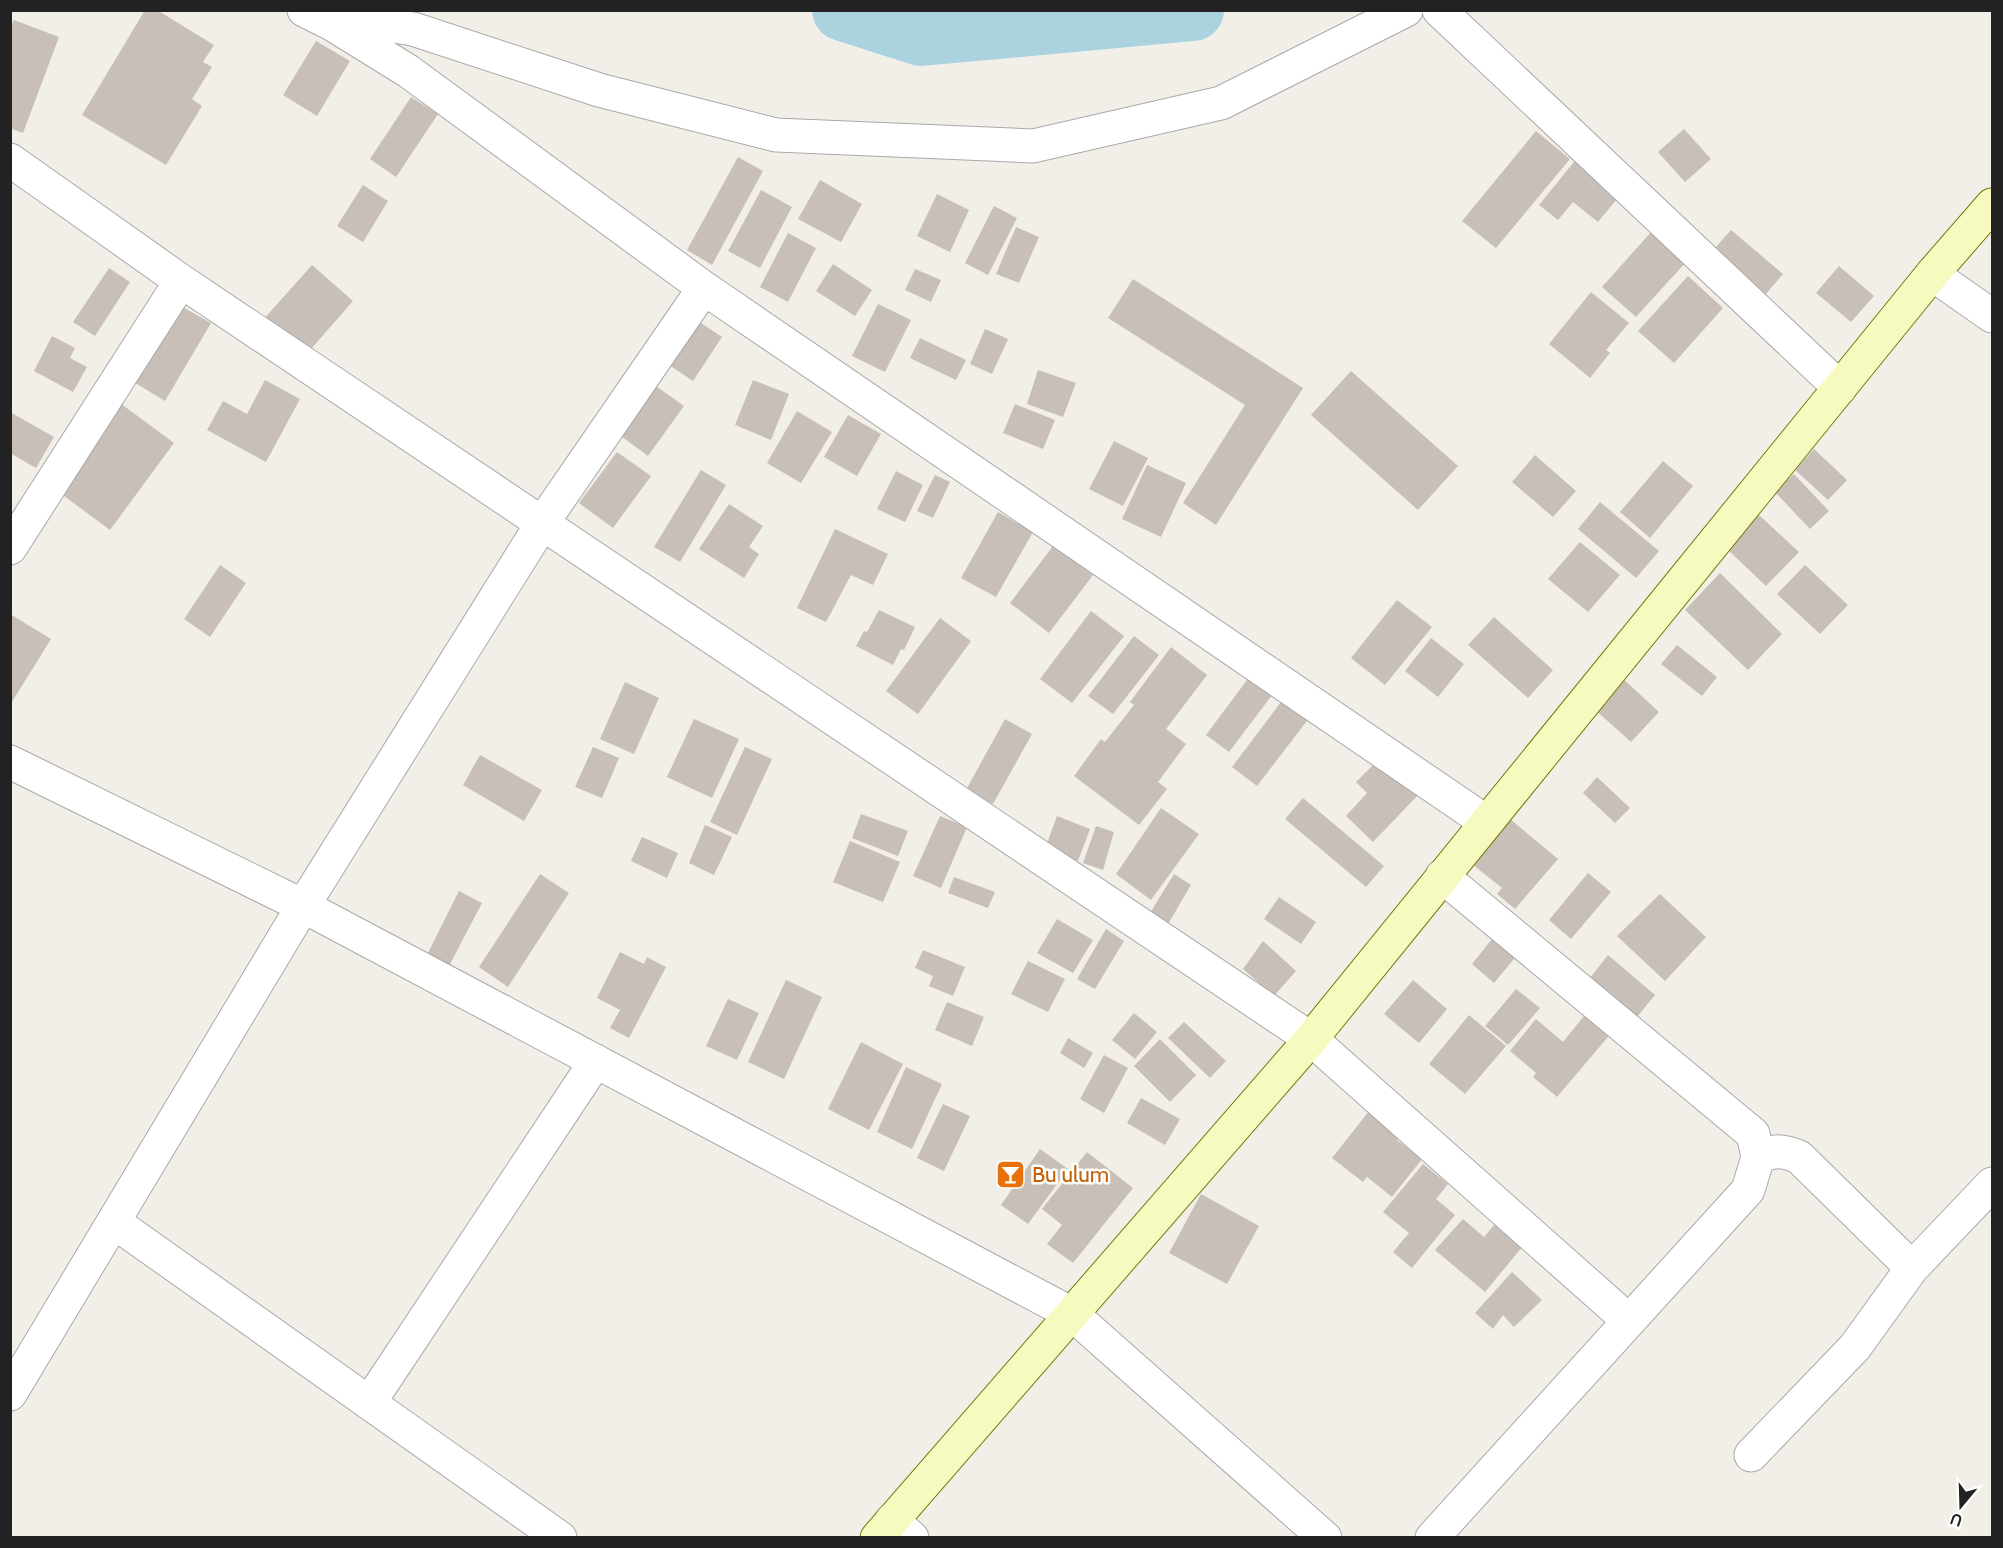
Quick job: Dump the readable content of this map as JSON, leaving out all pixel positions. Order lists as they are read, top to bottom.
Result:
{
  "places": {
    "bar": ["Bu ulum"]
  },
  "north": "bottom"
}
